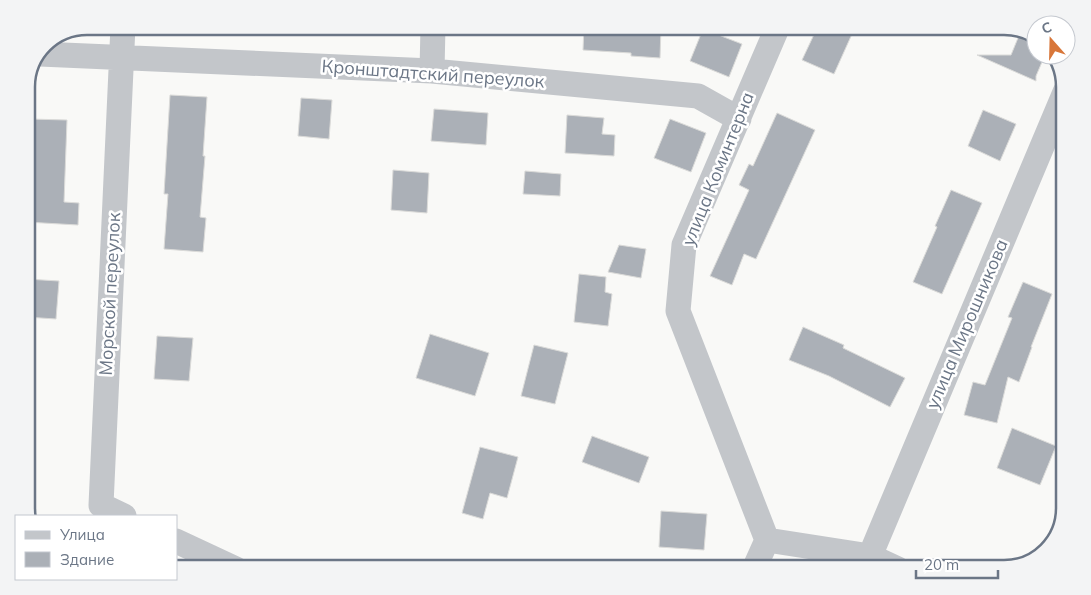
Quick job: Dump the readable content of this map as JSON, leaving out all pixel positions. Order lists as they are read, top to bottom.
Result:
{
  "streets": {
    "street": [
      "Кронштадтский переулок",
      "улица Коминтерна",
      "Морской переулок",
      "улица Мирошникова"
    ]
  },
  "crossings": [
    ["Кронштадтский переулок", "улица Коминтерна"],
    ["Кронштадтский переулок", "Морской переулок"]
  ],
  "legend": ["Улица", "Здание"],
  "scale_bar": "20 m",
  "north": "top"
}
